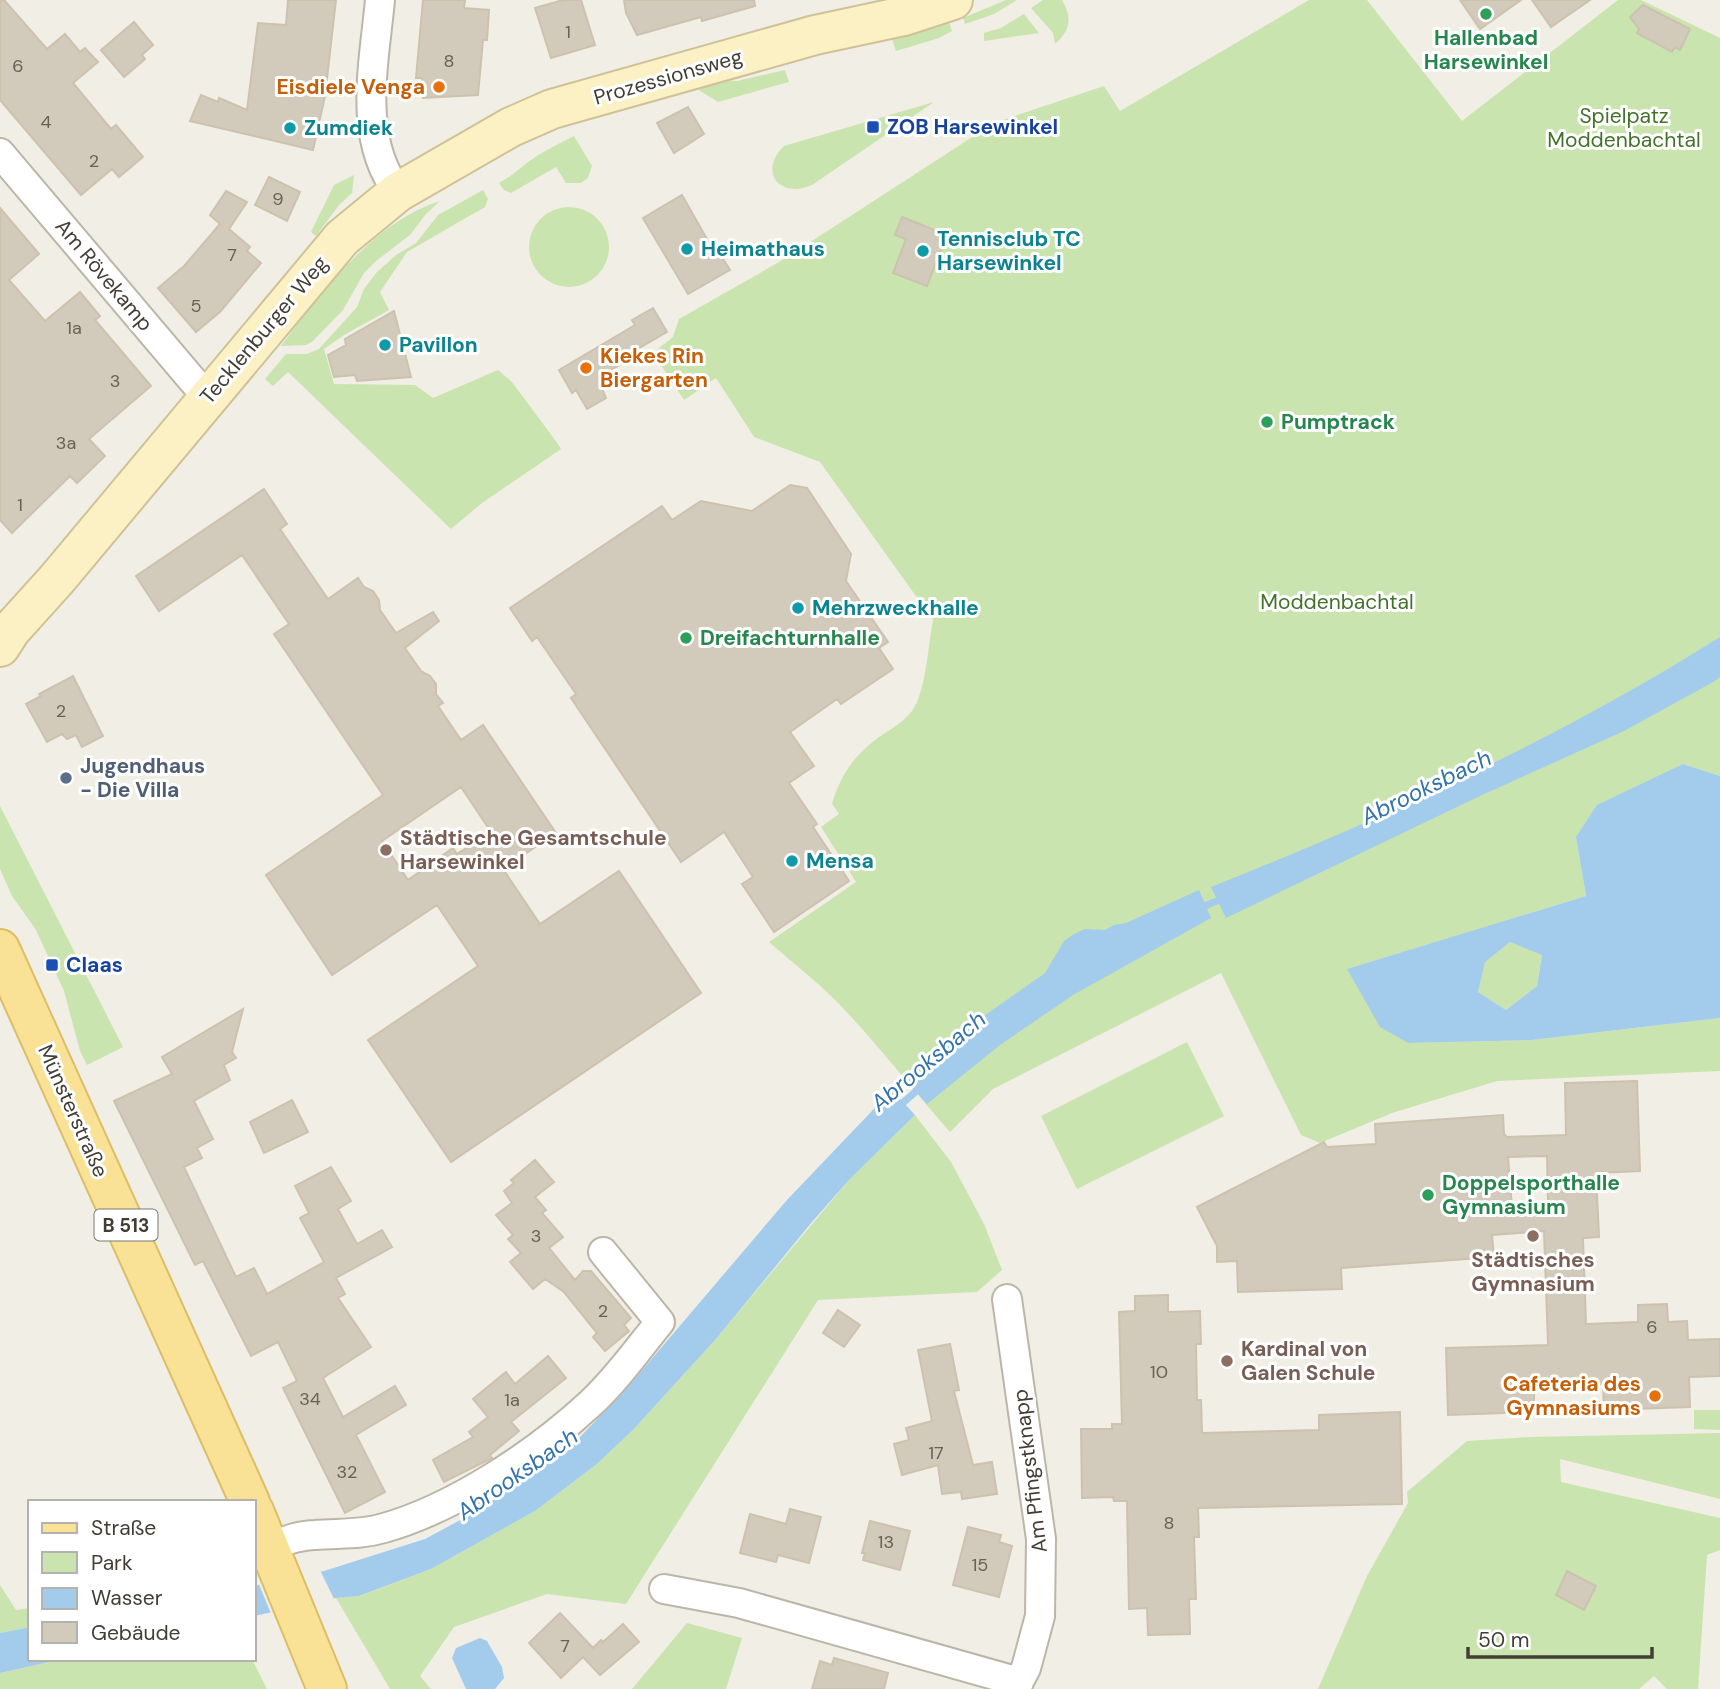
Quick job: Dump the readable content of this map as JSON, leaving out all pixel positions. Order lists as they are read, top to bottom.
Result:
{
  "streets": {
    "main road": ["Münsterstraße", "B 513"],
    "street": [
      "Prozessionsweg",
      "Am Rövekamp",
      "Tecklenburger Weg",
      "Am Pfingstknapp"
    ]
  },
  "crossings": [
    ["Prozessionsweg", "Tecklenburger Weg"],
    ["Am Rövekamp", "Tecklenburger Weg"]
  ],
  "water": ["Abrooksbach"],
  "parks": ["Spielpatz Moddenbachtal", "Moddenbachtal"],
  "places": {
    "other": [
      "Hallenbad Harsewinkel",
      "Eisdiele Venga",
      "Zumdiek",
      "Heimathaus",
      "Tennisclub TC Harsewinkel",
      "Pavillon",
      "Kiekes Rin Biergarten",
      "Pumptrack",
      "Mehrzweckhalle",
      "Dreifachturnhalle",
      "Jugendhaus - Die Villa",
      "Städtische Gesamtschule Harsewinkel",
      "Mensa",
      "Doppelsporthalle Gymnasium",
      "Städtisches Gymnasium",
      "Kardinal von Galen Schule",
      "Cafeteria des Gymnasiums"
    ],
    "transit": ["ZOB Harsewinkel", "Claas"]
  },
  "house_numbers": [
    "1",
    "8",
    "6",
    "4",
    "2",
    "9",
    "7",
    "5",
    "1a",
    "3",
    "3a",
    "1",
    "2",
    "3",
    "2",
    "6",
    "10",
    "34",
    "1a",
    "17",
    "32",
    "8",
    "13",
    "15",
    "7"
  ],
  "legend": [
    "Straße",
    "Park",
    "Wasser",
    "Gebäude"
  ],
  "scale_bar": "50 m"
}
